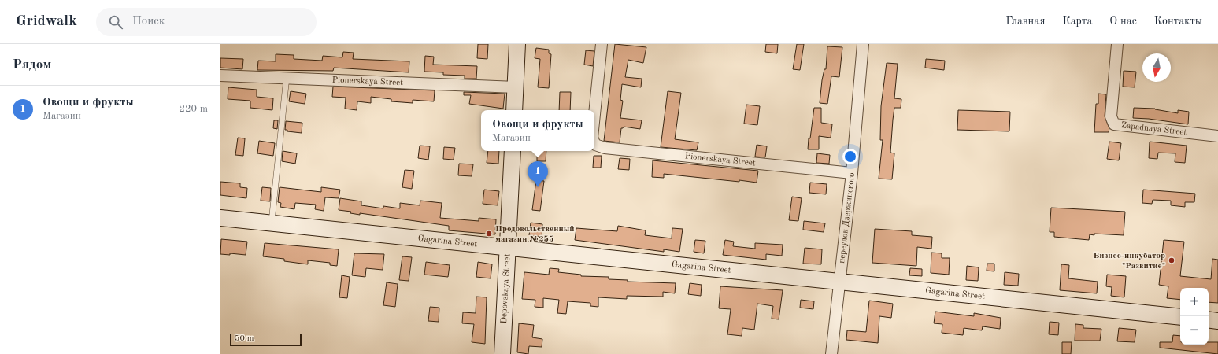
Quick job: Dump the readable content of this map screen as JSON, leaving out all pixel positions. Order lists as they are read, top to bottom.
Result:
{
  "streets": {
    "street": [
      "Pionerskaya Street",
      "Zapadnaya Street",
      "переулок Дзержинского",
      "Gagarina Street",
      "Depovskaya Street"
    ]
  },
  "crossings": [
    ["Pionerskaya Street", "переулок Дзержинского"],
    ["переулок Дзержинского", "Gagarina Street"],
    ["Gagarina Street", "Depovskaya Street"]
  ],
  "places": ["Продовольственный магазин №255", "Бизнес-инкубатор \"Развитие\""],
  "scale_bar": "50 m",
  "north": "bottom",
  "page": {
    "header": "Gridwalk",
    "search": "Поиск",
    "nav": [
      "Главная",
      "Карта",
      "О нас",
      "Контакты"
    ],
    "heading": "Рядом",
    "list": [
      {
        "mark": "1",
        "name": "Овощи и фрукты",
        "note": "Магазин",
        "value": "220 m"
      }
    ],
    "popup": ["Овощи и фрукты", "Магазин"],
    "pins": "1",
    "map_buttons": ["+", "−"],
    "scale": "50 m"
  }
}
